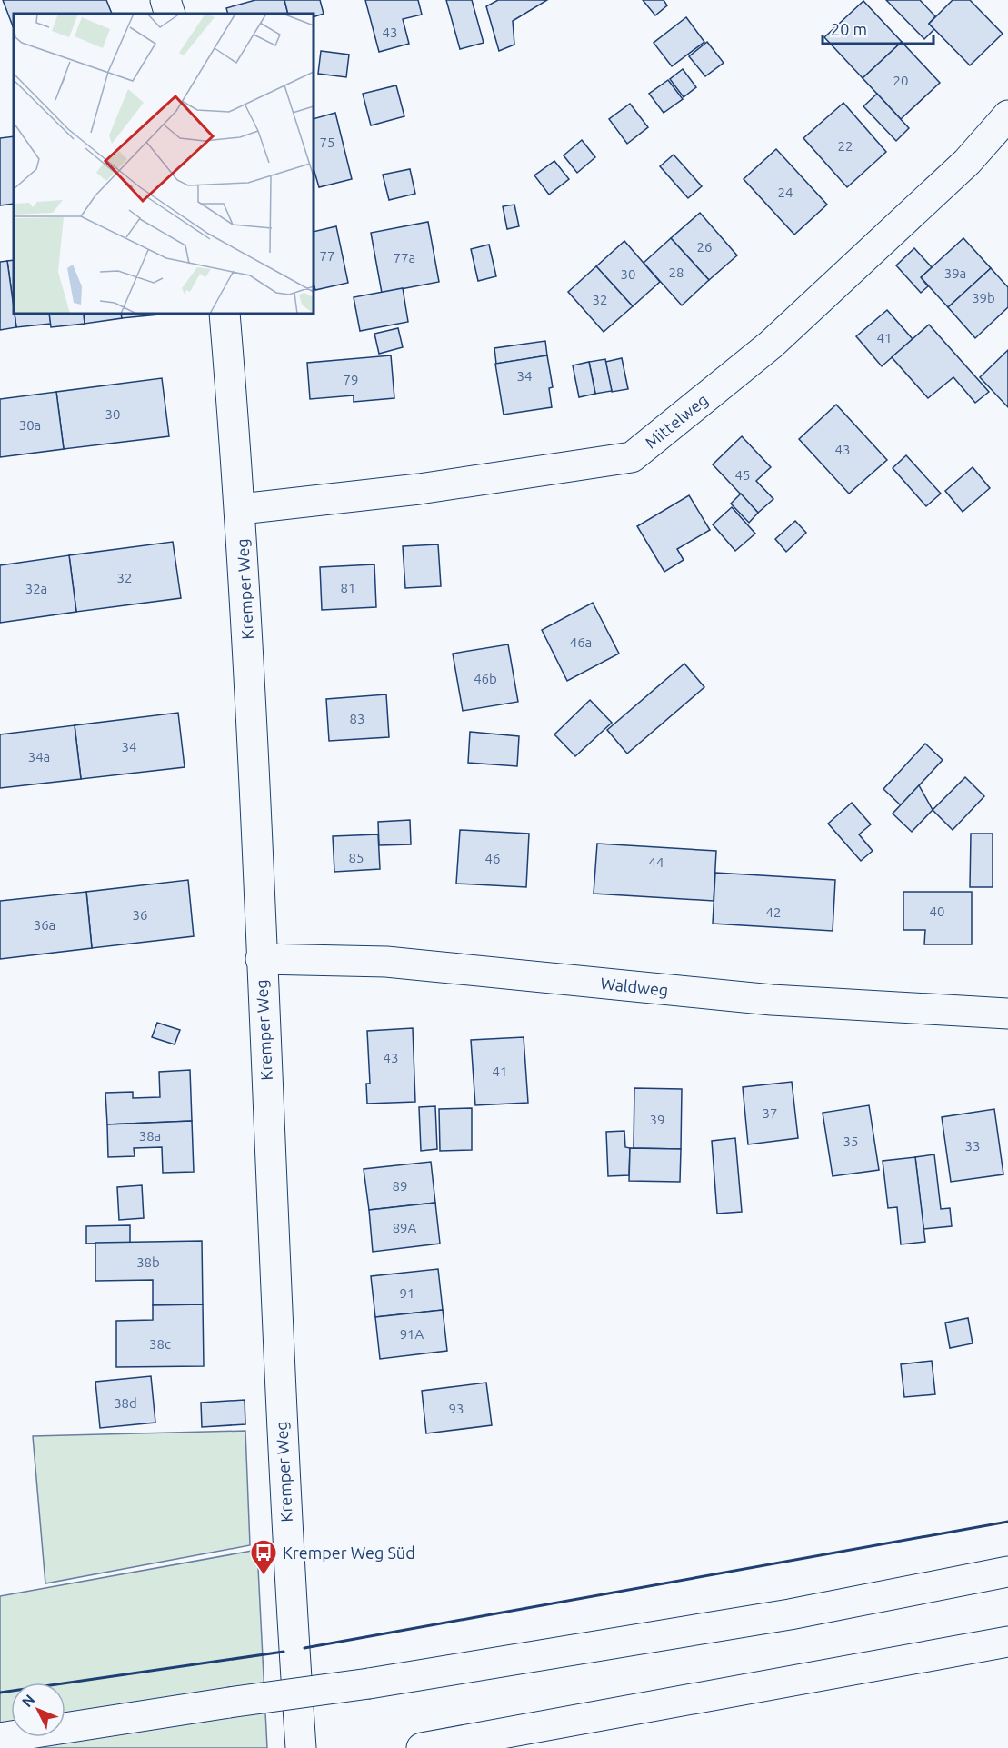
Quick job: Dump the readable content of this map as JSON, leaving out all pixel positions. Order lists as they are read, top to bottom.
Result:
{
  "streets": {
    "main road": ["Mittelweg", "Kremper Weg", "Waldweg"]
  },
  "crossings": [
    ["Mittelweg", "Kremper Weg"],
    ["Kremper Weg", "Waldweg"]
  ],
  "places": {
    "bus stop": ["Kremper Weg Süd"]
  },
  "house_numbers": [
    "43",
    "20",
    "75",
    "22",
    "24",
    "26",
    "77",
    "77a",
    "28",
    "39a",
    "30",
    "39b",
    "32",
    "41",
    "34",
    "79",
    "30",
    "30a",
    "43",
    "45",
    "32",
    "81",
    "32a",
    "46a",
    "46b",
    "83",
    "34",
    "34a",
    "85",
    "46",
    "44",
    "40",
    "42",
    "36",
    "36a",
    "43",
    "41",
    "37",
    "39",
    "38a",
    "35",
    "33",
    "89",
    "89A",
    "38b",
    "91",
    "91A",
    "38c",
    "38d",
    "93"
  ],
  "scale_bar": "20 m",
  "north": "top left"
}
